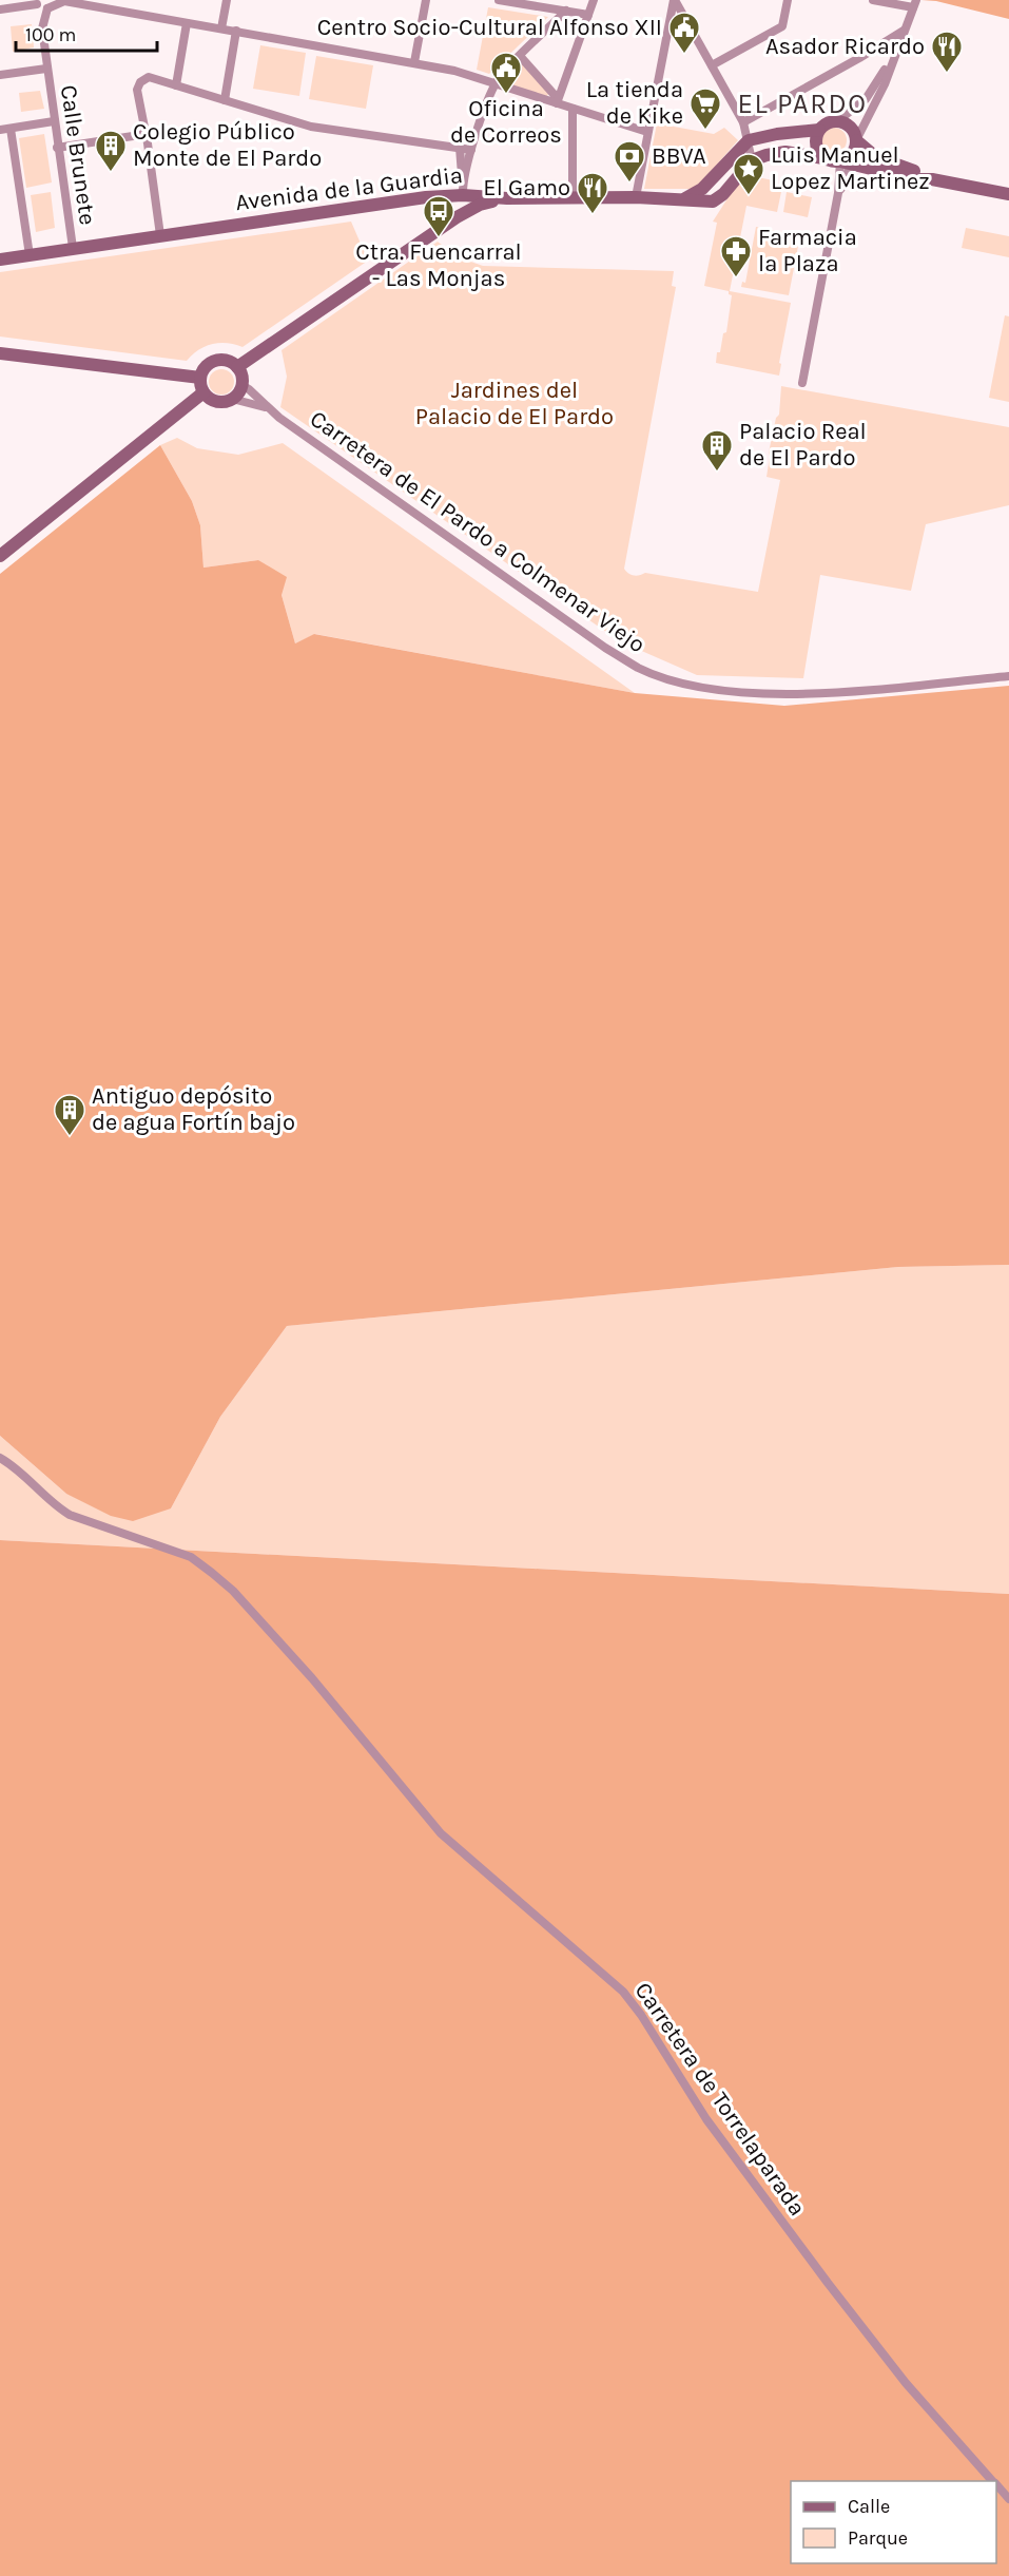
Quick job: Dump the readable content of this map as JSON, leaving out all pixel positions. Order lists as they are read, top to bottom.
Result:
{
  "streets": {
    "street": [
      "Calle Brunete",
      "Avenida de la Guardia",
      "Carretera de El Pardo a Colmenar Viejo",
      "Carretera de Torrelaparada"
    ]
  },
  "crossings": [
    ["Calle Brunete", "Avenida de la Guardia"]
  ],
  "districts": ["EL PARDO"],
  "parks": ["Jardines del Palacio de El Pardo"],
  "places": {
    "public building": ["Centro Socio-Cultural Alfonso XII", "Oficina de Correos"],
    "restaurant": ["Asador Ricardo", "El Gamo"],
    "supermarket": ["La tienda de Kike"],
    "building": ["Colegio Público Monte de El Pardo", "Palacio Real de El Pardo", "Antiguo depósito de agua Fortín bajo"],
    "bank": ["BBVA"],
    "place": ["Luis Manuel Lopez Martinez"],
    "bus stop": ["Ctra. Fuencarral - Las Monjas"],
    "pharmacy": ["Farmacia la Plaza"]
  },
  "legend": ["Calle", "Parque"],
  "scale_bar": "100 m"
}
